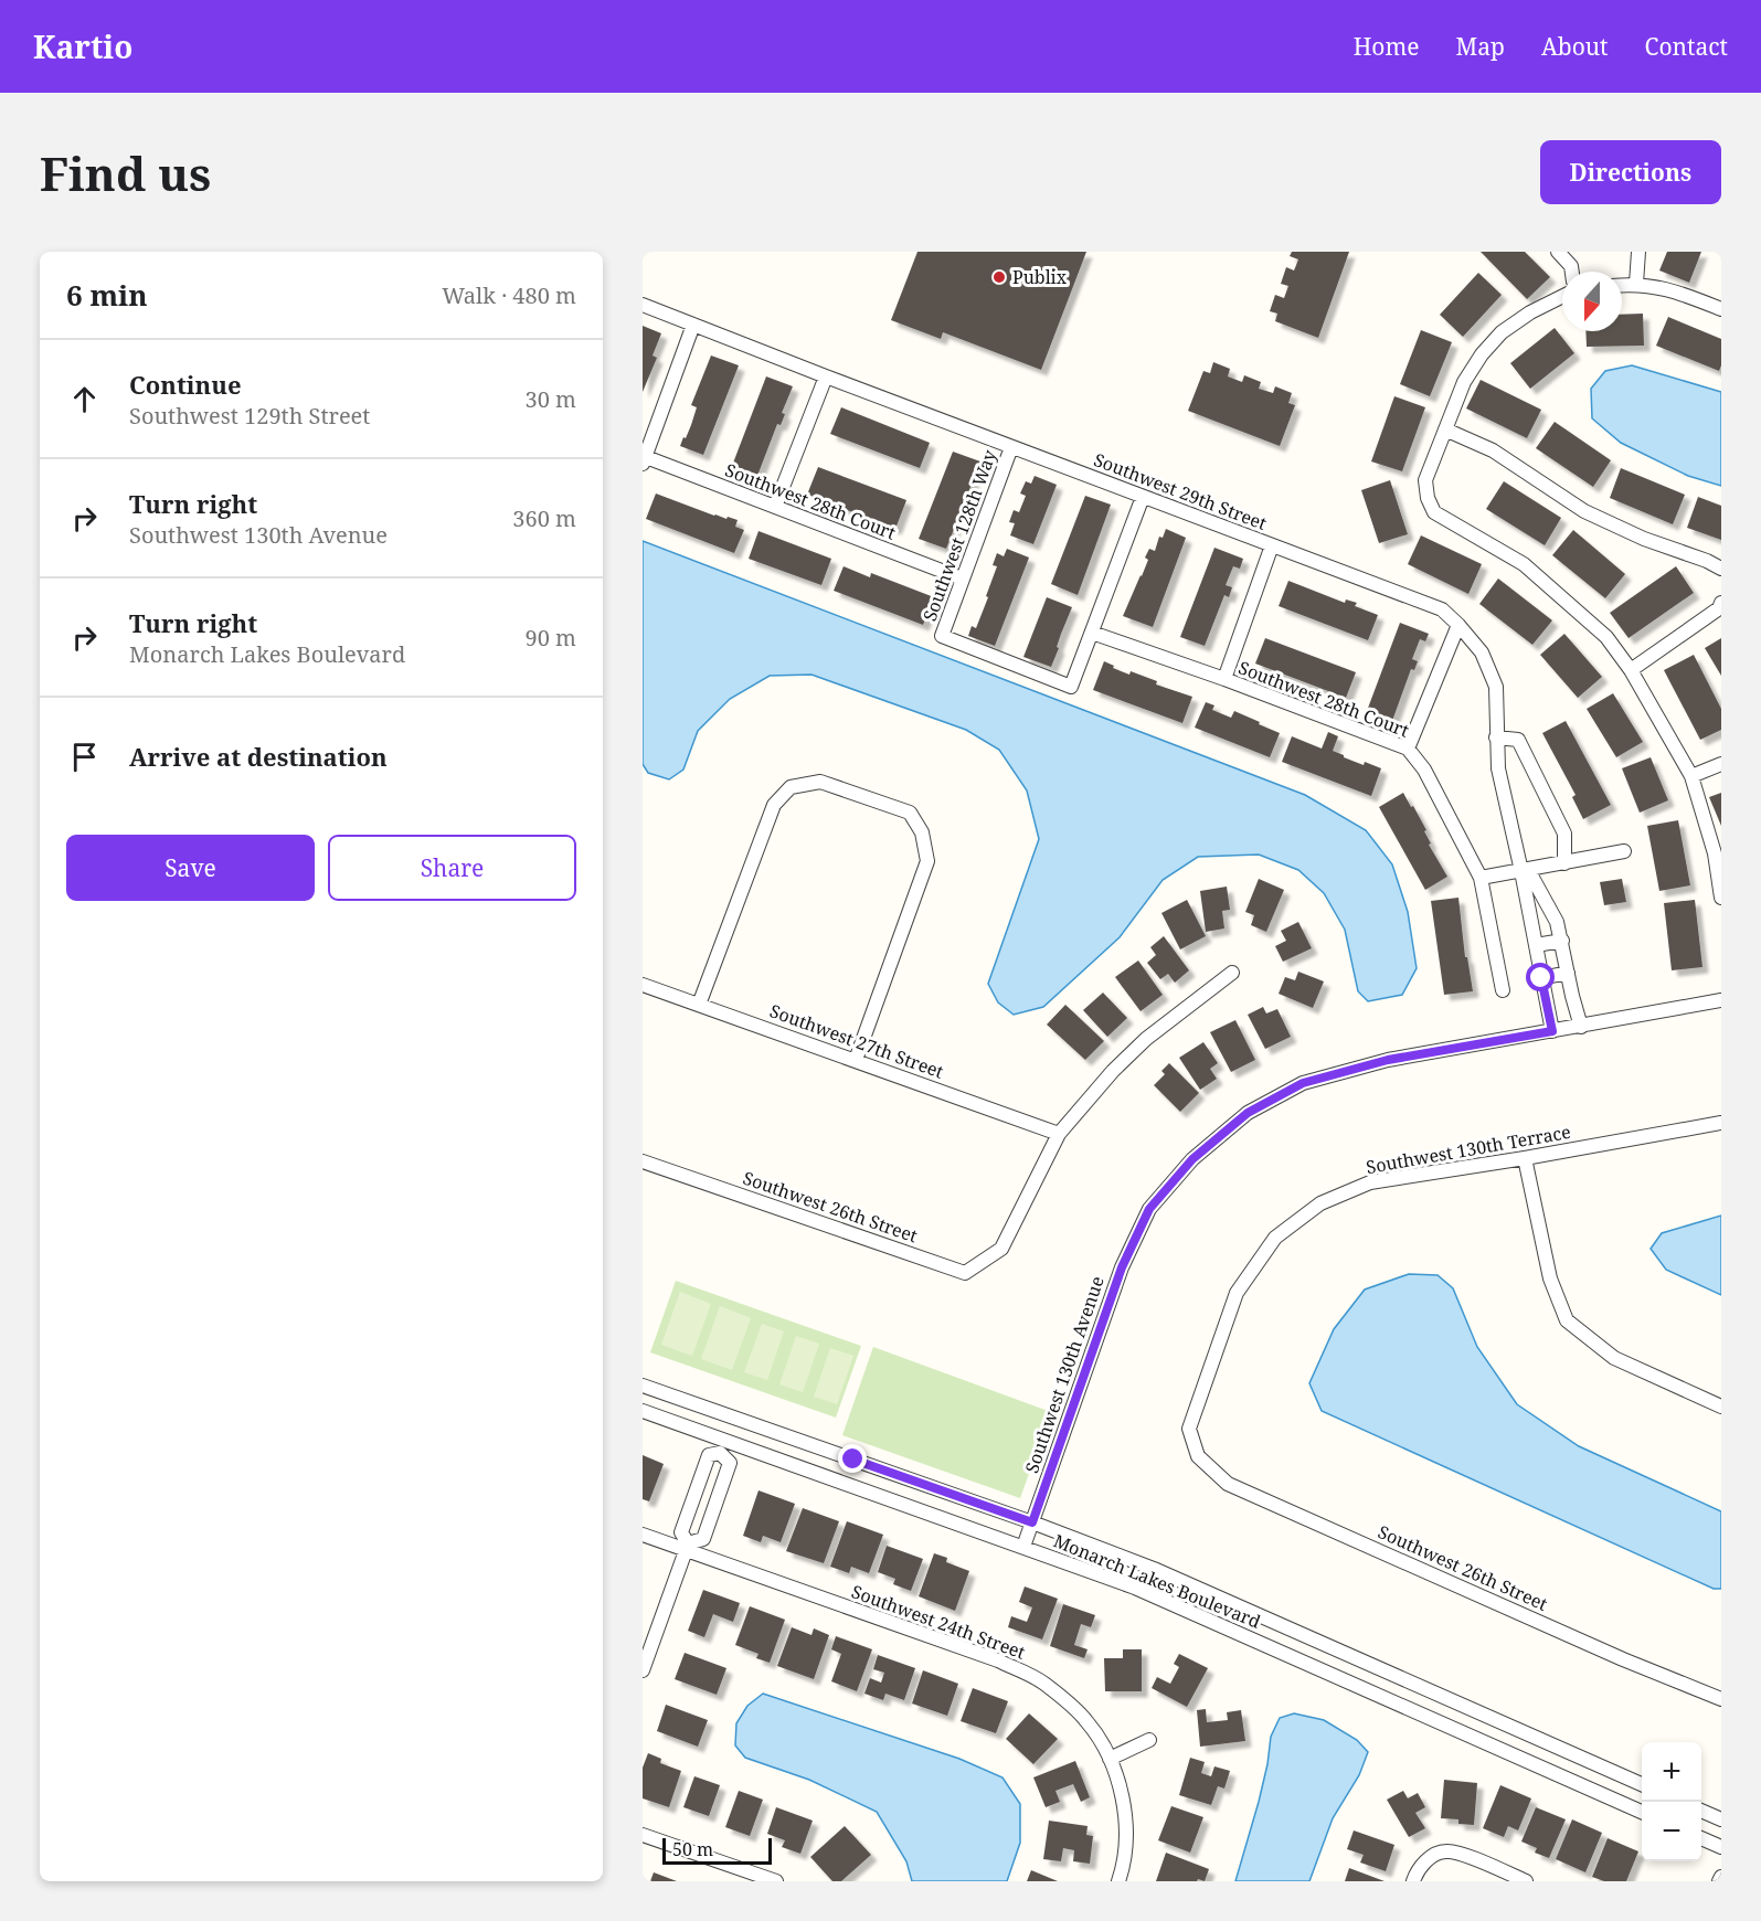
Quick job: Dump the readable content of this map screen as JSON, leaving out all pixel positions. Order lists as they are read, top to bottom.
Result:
{
  "streets": {
    "street": [
      "Southwest 29th Street",
      "Southwest 28th Court",
      "Southwest 128th Way",
      "Southwest 27th Street",
      "Southwest 130th Terrace",
      "Southwest 26th Street",
      "Southwest 130th Avenue",
      "Monarch Lakes Boulevard",
      "Southwest 24th Street"
    ]
  },
  "crossings": [
    ["Southwest 29th Street", "Southwest 128th Way"],
    ["Southwest 29th Street", "Southwest 130th Avenue"],
    ["Southwest 28th Court", "Southwest 128th Way"],
    ["Southwest 27th Street", "Southwest 26th Street"],
    ["Southwest 130th Terrace", "Southwest 26th Street"],
    ["Southwest 130th Avenue", "Monarch Lakes Boulevard"]
  ],
  "places": ["Publix"],
  "scale_bar": "50 m",
  "north": "bottom",
  "page": {
    "header": "Kartio",
    "nav": [
      "Home",
      "Map",
      "About",
      "Contact"
    ],
    "buttons": [
      "Directions",
      ["Save", "Share"]
    ],
    "title": "Find us",
    "heading": ["6 min", "Walk · 480 m"],
    "list": [
      ["Continue", "Southwest 129th Street", "30 m"],
      ["Turn right", "Southwest 130th Avenue", "360 m"],
      ["Turn right", "Monarch Lakes Boulevard", "90 m"],
      "Arrive at destination"
    ],
    "map_buttons": ["+", "−"],
    "scale": "50 m"
  }
}
